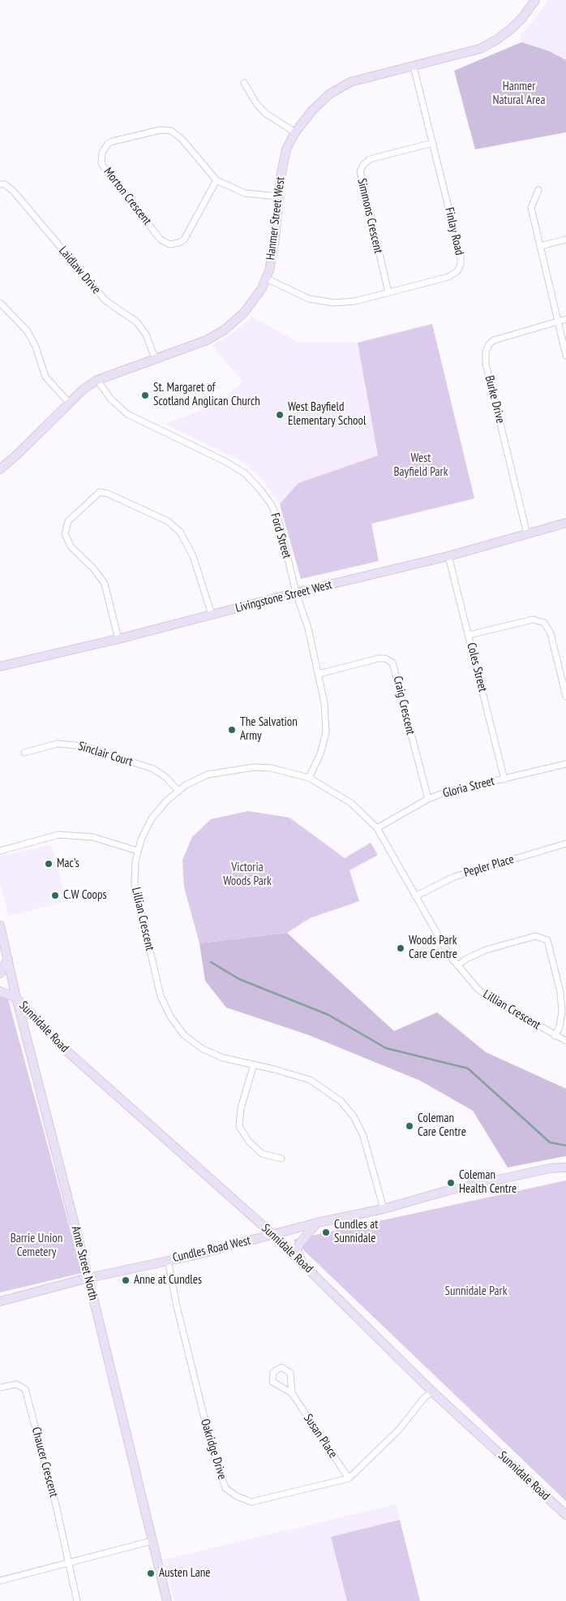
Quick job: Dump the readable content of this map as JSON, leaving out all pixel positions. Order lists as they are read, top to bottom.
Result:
{
  "streets": {
    "street": [
      "Morton Crescent",
      "Simmons Crescent",
      "Hanmer Street West",
      "Finlay Road",
      "Laidlaw Drive",
      "Burke Drive",
      "Ford Street",
      "Livingstone Street West",
      "Coles Street",
      "Craig Crescent",
      "Sinclair Court",
      "Gloria Street",
      "Pepler Place",
      "Lillian Crescent",
      "Sunnidale Road",
      "Cundles Road West",
      "Anne Street North",
      "Susan Place",
      "Oakridge Drive",
      "Chaucer Crescent"
    ]
  },
  "crossings": [
    ["Morton Crescent", "Hanmer Street West"],
    ["Simmons Crescent", "Finlay Road"],
    ["Hanmer Street West", "Finlay Road"],
    ["Hanmer Street West", "Laidlaw Drive"],
    ["Hanmer Street West", "Ford Street"],
    ["Burke Drive", "Livingstone Street West"],
    ["Ford Street", "Livingstone Street West"],
    ["Ford Street", "Craig Crescent"],
    ["Ford Street", "Lillian Crescent"],
    ["Livingstone Street West", "Coles Street"],
    ["Coles Street", "Gloria Street"],
    ["Craig Crescent", "Gloria Street"],
    ["Sinclair Court", "Lillian Crescent"],
    ["Gloria Street", "Lillian Crescent"],
    ["Pepler Place", "Lillian Crescent"],
    ["Lillian Crescent", "Cundles Road West"],
    ["Sunnidale Road", "Cundles Road West"],
    ["Sunnidale Road", "Anne Street North"],
    ["Cundles Road West", "Anne Street North"],
    ["Cundles Road West", "Oakridge Drive"],
    ["Susan Place", "Oakridge Drive"]
  ],
  "parks": [
    "Hanmer Natural Area",
    "West Bayfield Park",
    "Victoria Woods Park",
    "Barrie Union Cemetery",
    "Sunnidale Park"
  ],
  "places": [
    "St. Margaret of Scotland Anglican Church",
    "West Bayfield Elementary School",
    "The Salvation Army",
    "Mac's",
    "C.W Coops",
    "Woods Park Care Centre",
    "Coleman Care Centre",
    "Coleman Health Centre",
    "Cundles at Sunnidale",
    "Anne at Cundles",
    "Austen Lane"
  ]
}
